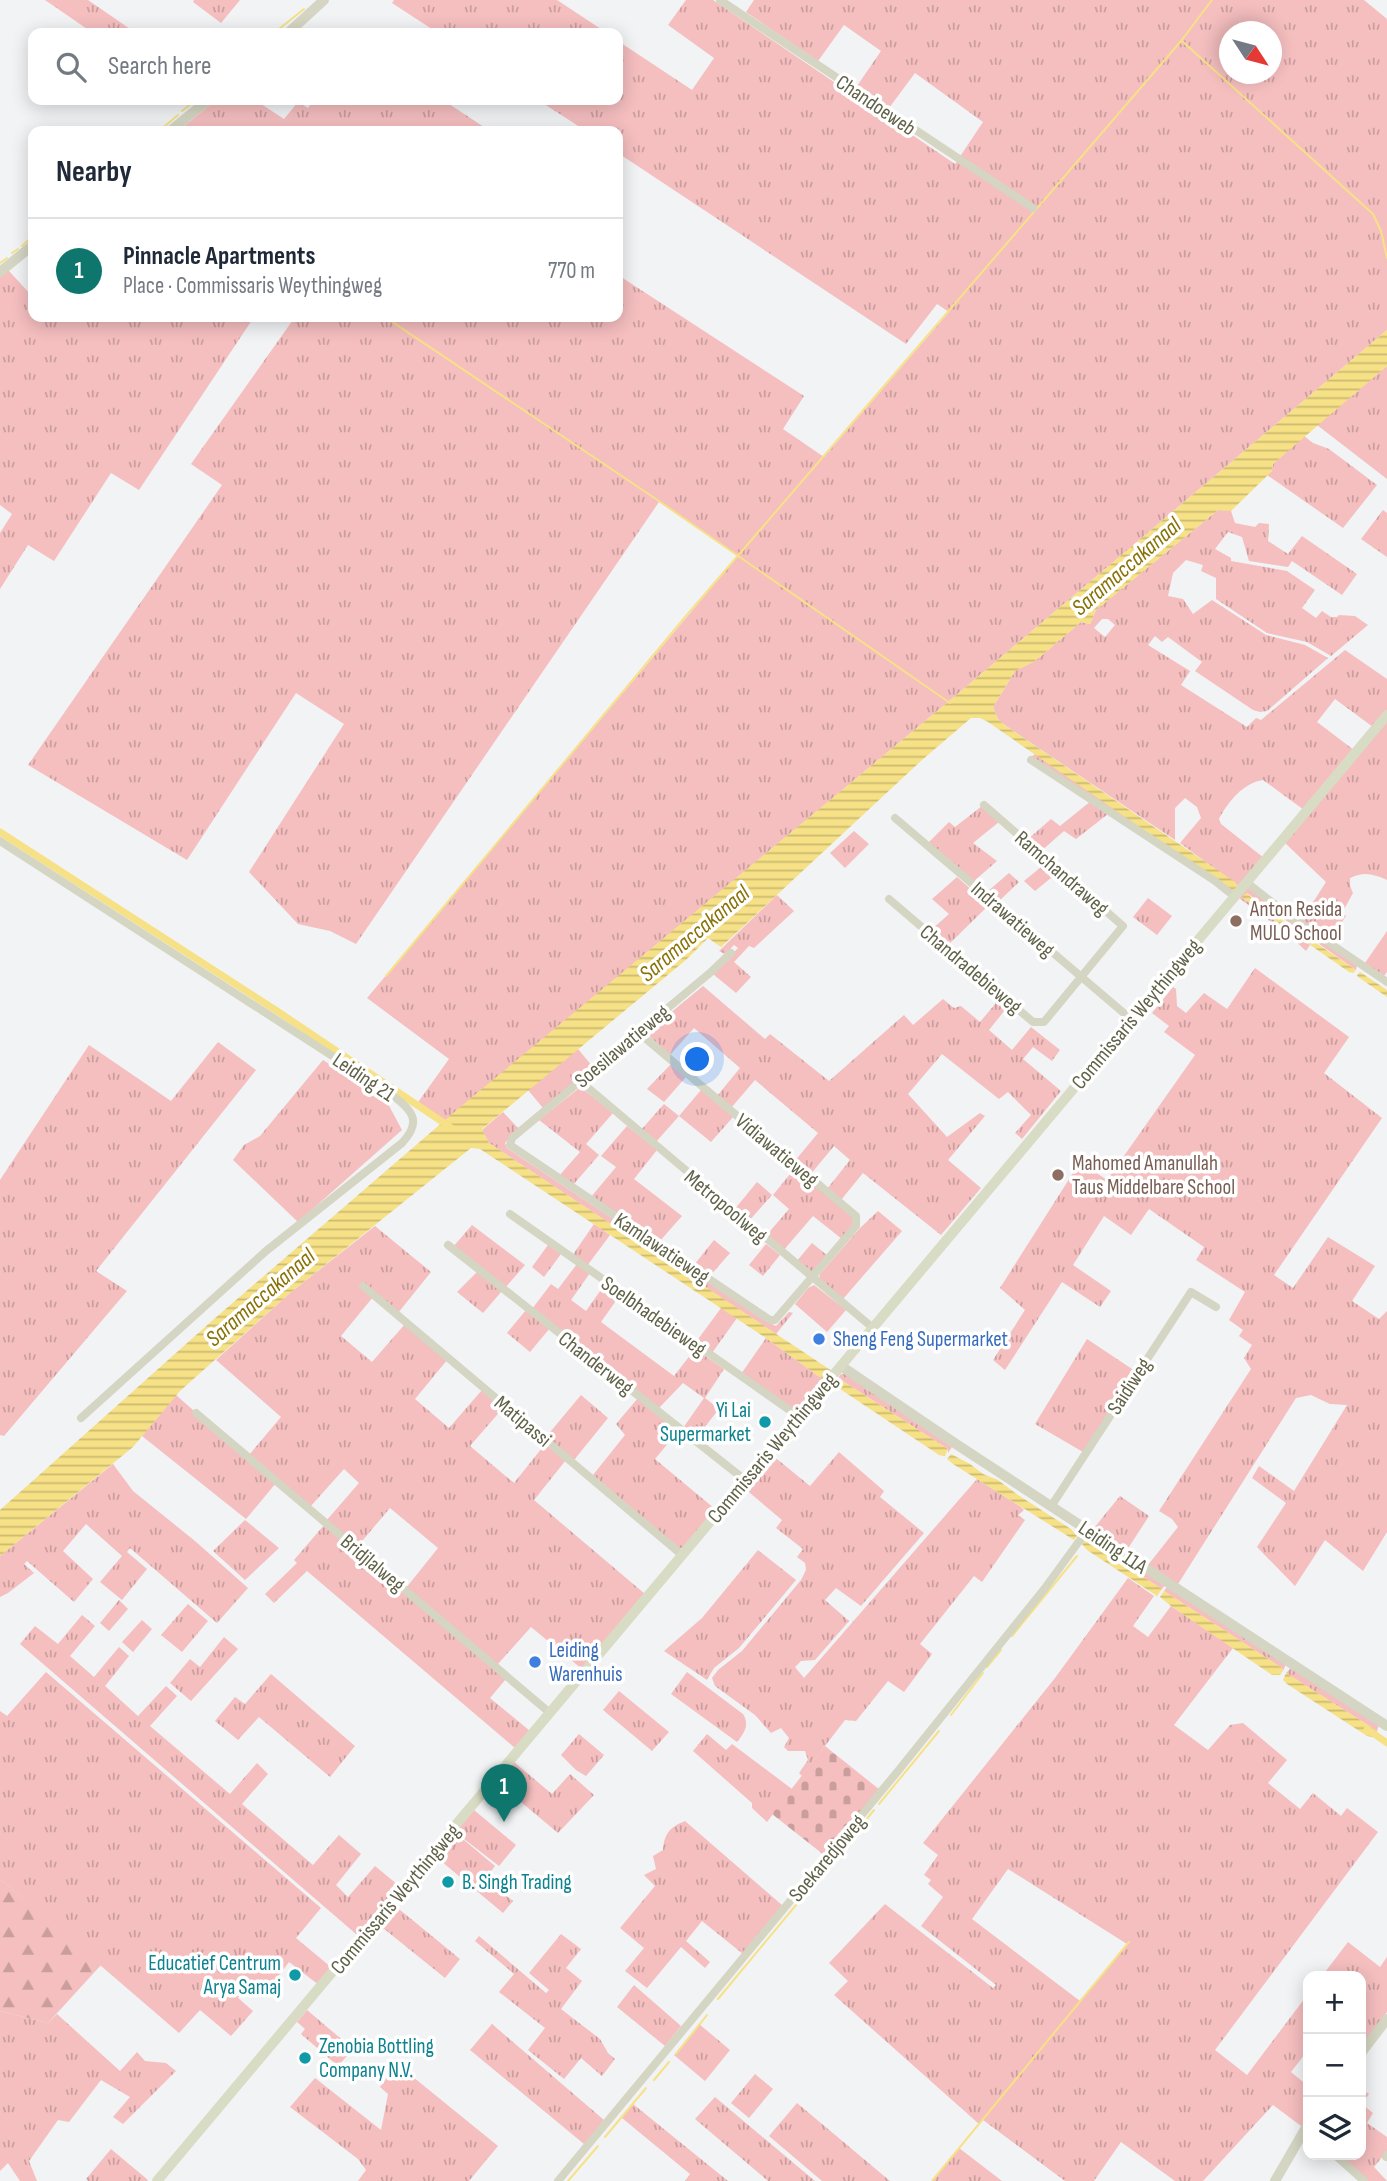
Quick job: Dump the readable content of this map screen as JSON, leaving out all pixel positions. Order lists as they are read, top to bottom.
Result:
{
  "streets": {
    "main road": ["Commissaris Weythingweg"],
    "street": [
      "Chandoeweb",
      "Ramchandraweg",
      "Indrawatieweg",
      "Chandradebieweg",
      "Soesilawatieweg",
      "Leiding 21",
      "Vidiawatieweg",
      "Metropoolweg",
      "Kamlawatieweg",
      "Soelbhadebieweg",
      "Chanderweg",
      "Saidiweg",
      "Matipassi",
      "Leiding 11A",
      "Bridjlalweg",
      "Soekaredjoweg"
    ]
  },
  "crossings": [
    ["Ramchandraweg", "Indrawatieweg"],
    ["Ramchandraweg", "Chandradebieweg"],
    ["Indrawatieweg", "Chandradebieweg"],
    ["Indrawatieweg", "Commissaris Weythingweg"],
    ["Commissaris Weythingweg", "Metropoolweg"],
    ["Commissaris Weythingweg", "Soelbhadebieweg"],
    ["Commissaris Weythingweg", "Chanderweg"],
    ["Commissaris Weythingweg", "Matipassi"],
    ["Commissaris Weythingweg", "Leiding 11A"],
    ["Commissaris Weythingweg", "Bridjlalweg"],
    ["Soesilawatieweg", "Vidiawatieweg"],
    ["Soesilawatieweg", "Metropoolweg"],
    ["Soesilawatieweg", "Kamlawatieweg"],
    ["Vidiawatieweg", "Metropoolweg"],
    ["Vidiawatieweg", "Kamlawatieweg"],
    ["Metropoolweg", "Kamlawatieweg"],
    ["Saidiweg", "Leiding 11A"],
    ["Leiding 11A", "Soekaredjoweg"]
  ],
  "water": ["Saramaccakanaal"],
  "places": [
    "Anton Resida MULO School",
    "Mahomed Amanullah Taus Middelbare School",
    "Sheng Feng Supermarket",
    "Yi Lai Supermarket",
    "Leiding Warenhuis",
    "B. Singh Trading",
    "Educatief Centrum Arya Samaj",
    "Zenobia Bottling Company N.V."
  ],
  "north": "bottom right",
  "page": {
    "search": "Search here",
    "heading": "Nearby",
    "list": [
      {
        "mark": "1",
        "name": "Pinnacle Apartments",
        "note": "Place · Commissaris Weythingweg",
        "value": "770 m"
      }
    ],
    "pins": "1",
    "map_buttons": ["+", "−"]
  }
}
